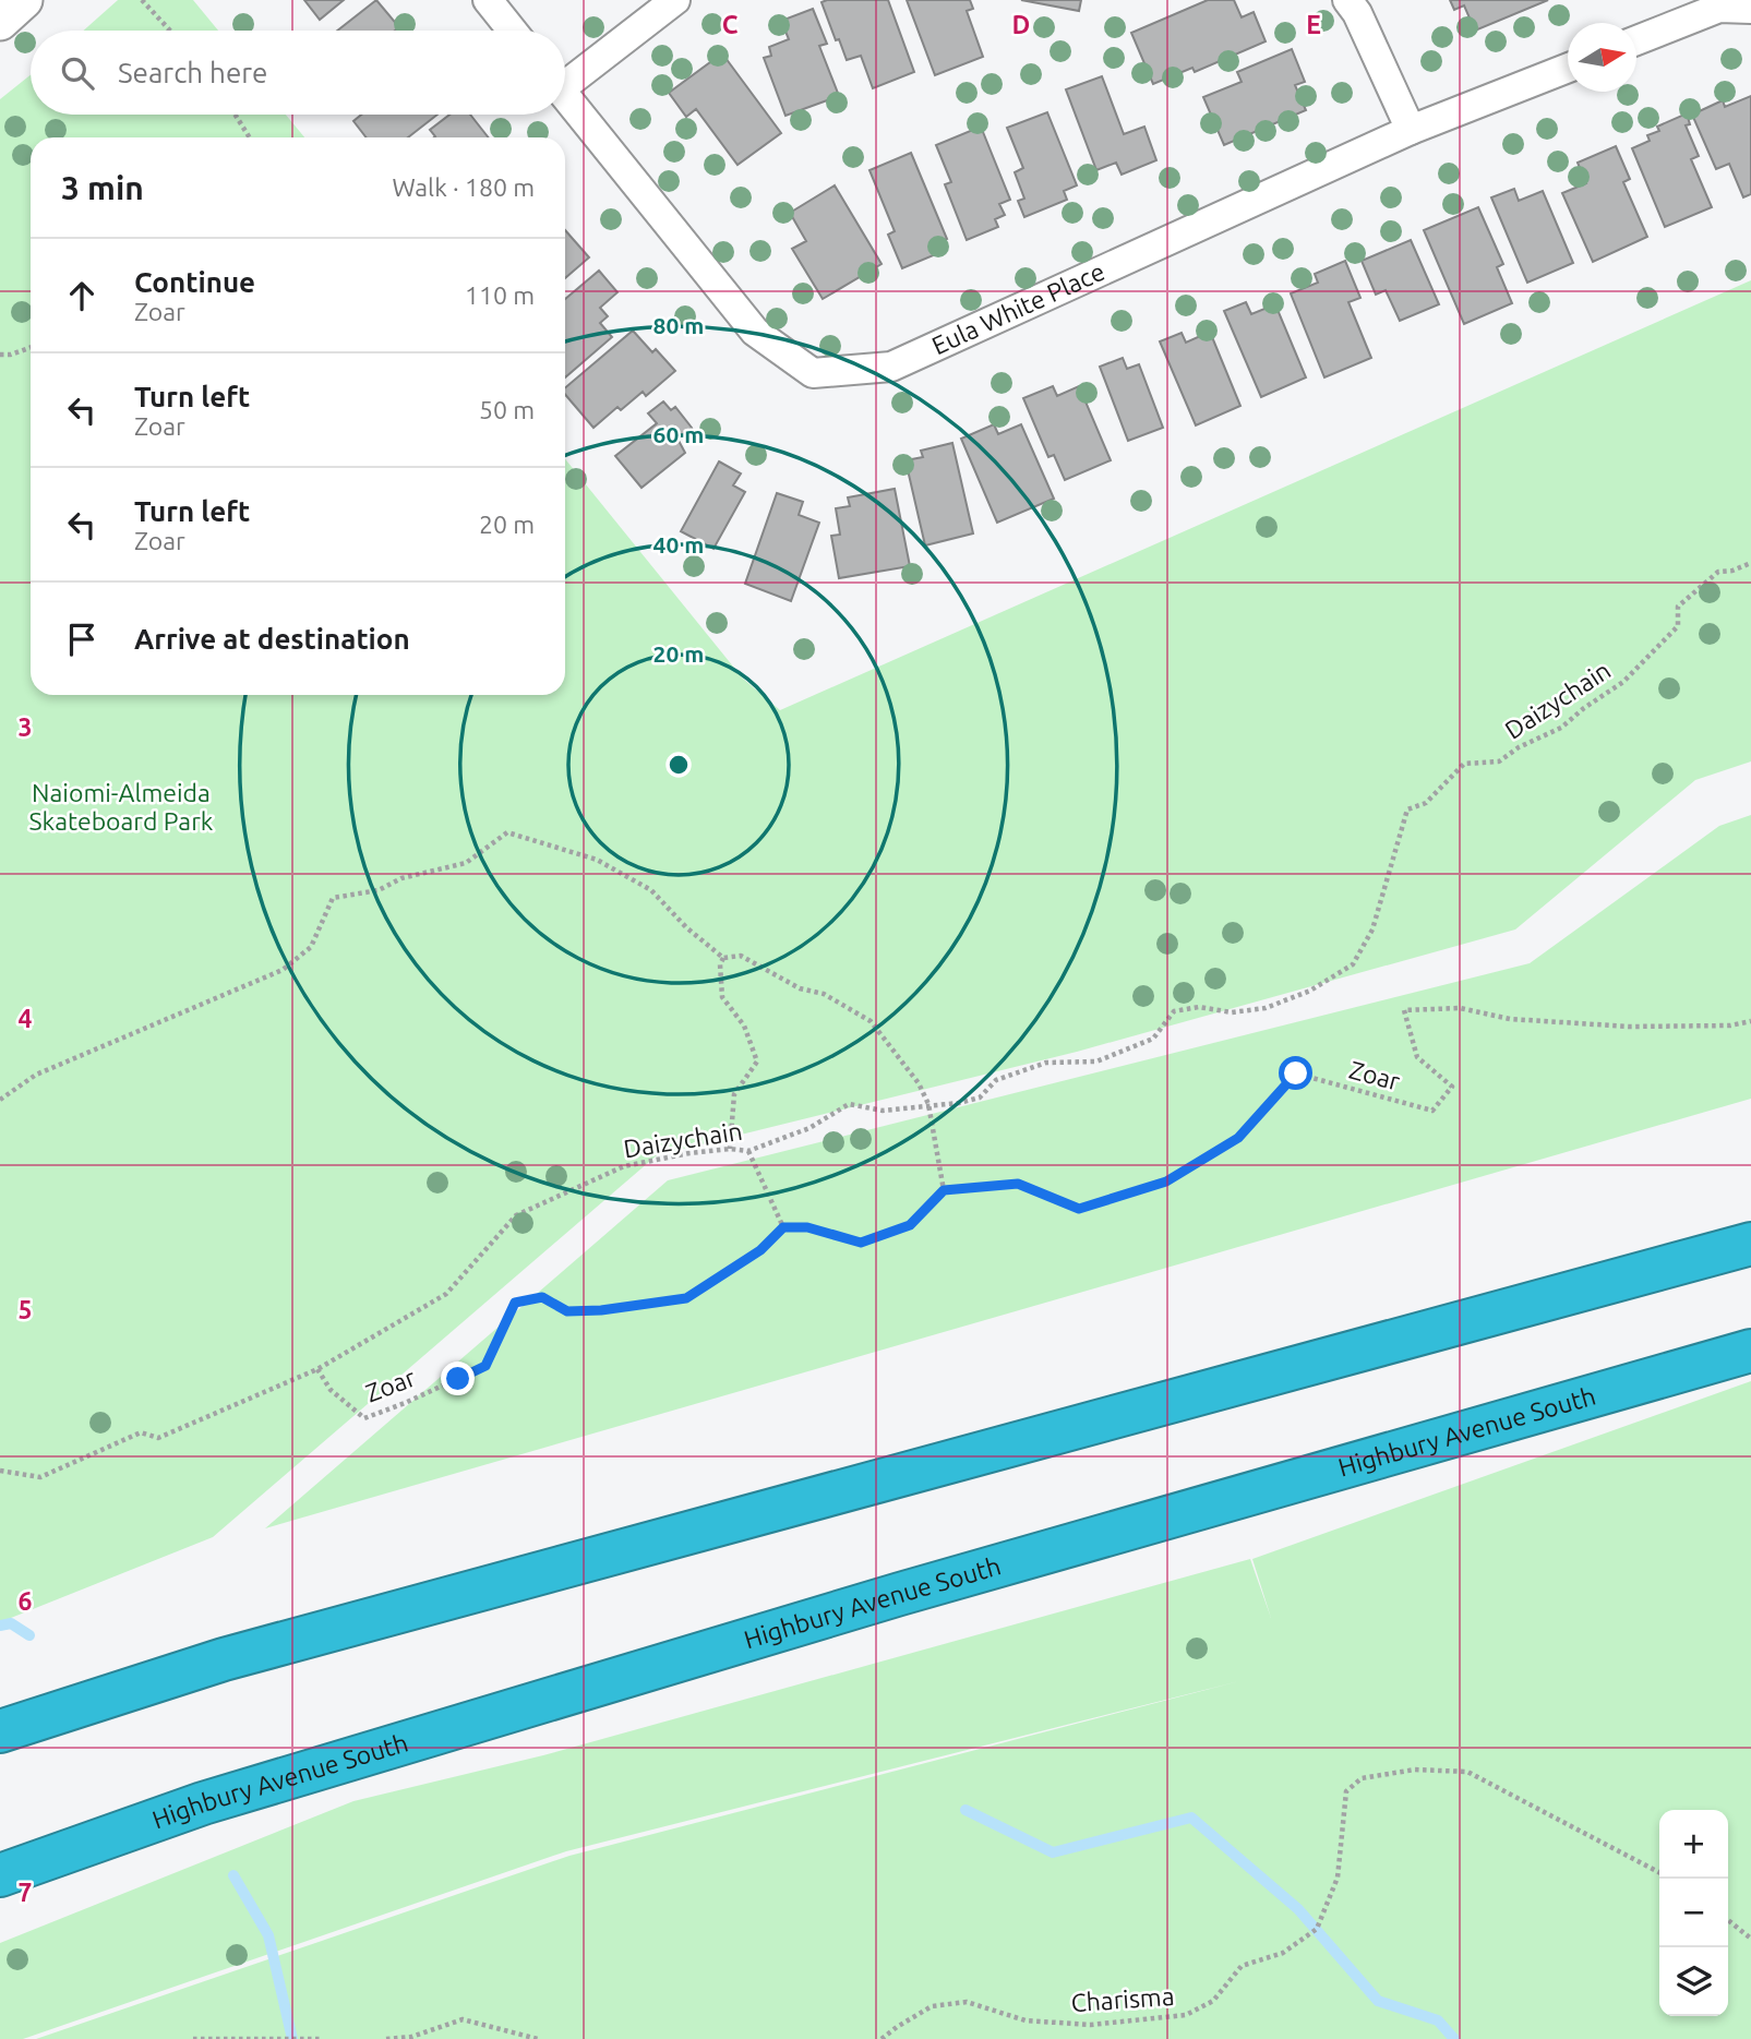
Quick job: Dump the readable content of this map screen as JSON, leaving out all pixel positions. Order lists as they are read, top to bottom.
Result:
{
  "streets": {
    "highway": ["Highbury Avenue South"],
    "street": ["Eula White Place"],
    "path": ["Daizychain", "Zoar", "Charisma"]
  },
  "crossings": [
    ["Daizychain", "Zoar"]
  ],
  "parks": ["Naiomi-Almeida Skateboard Park"],
  "north": "right",
  "page": {
    "search": "Search here",
    "heading": ["3 min", "Walk · 180 m"],
    "list": [
      ["Continue", "Zoar", "110 m"],
      ["Turn left", "Zoar", "50 m"],
      ["Turn left", "Zoar", "20 m"],
      "Arrive at destination"
    ],
    "map_buttons": ["+", "−"]
  },
  "grid": {
    "columns": ["C", "D", "E"],
    "rows": [
      "3",
      "4",
      "5",
      "6",
      "7"
    ]
  },
  "rings": [
    "80 m",
    "60 m",
    "40 m",
    "20 m"
  ]
}
